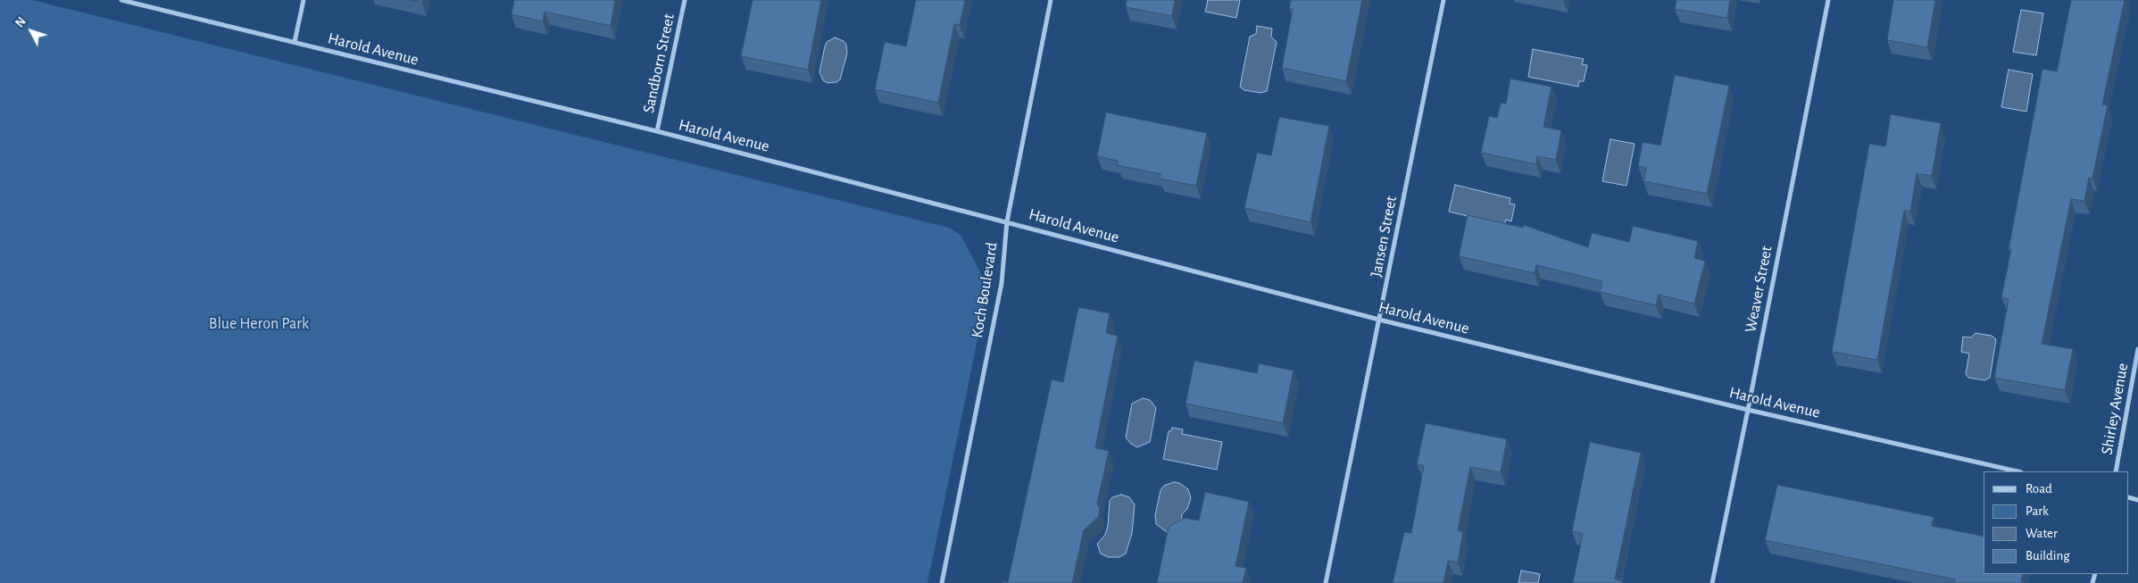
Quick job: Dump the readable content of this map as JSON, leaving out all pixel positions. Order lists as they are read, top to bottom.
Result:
{
  "streets": {
    "street": [
      "Harold Avenue",
      "Sandborn Street",
      "Jansen Street",
      "Weaver Street",
      "Koch Boulevard",
      "Shirley Avenue"
    ]
  },
  "crossings": [
    ["Harold Avenue", "Sandborn Street"],
    ["Harold Avenue", "Jansen Street"],
    ["Harold Avenue", "Weaver Street"],
    ["Harold Avenue", "Koch Boulevard"]
  ],
  "parks": ["Blue Heron Park"],
  "legend": [
    "Road",
    "Park",
    "Water",
    "Building"
  ],
  "north": "top left"
}
